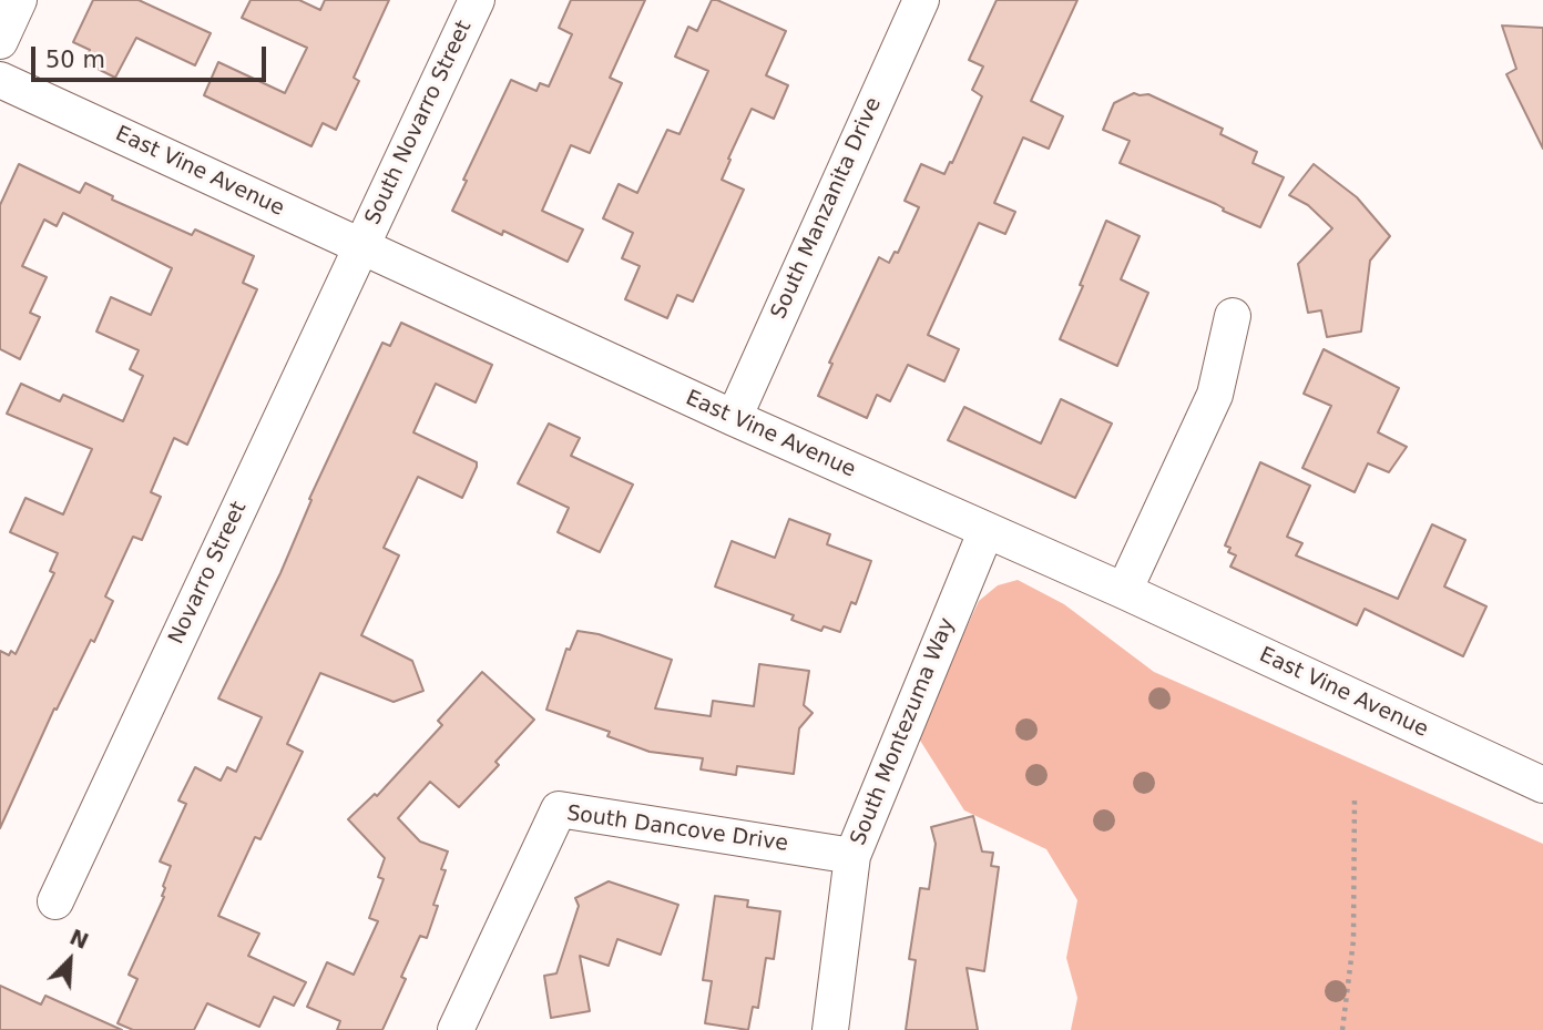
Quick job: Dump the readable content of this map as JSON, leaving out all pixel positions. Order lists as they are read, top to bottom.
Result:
{
  "streets": {
    "street": [
      "South Novarro Street",
      "East Vine Avenue",
      "South Manzanita Drive",
      "Novarro Street",
      "South Montezuma Way",
      "South Dancove Drive"
    ]
  },
  "crossings": [
    ["South Novarro Street", "East Vine Avenue"],
    ["South Novarro Street", "Novarro Street"],
    ["East Vine Avenue", "South Manzanita Drive"],
    ["East Vine Avenue", "Novarro Street"],
    ["East Vine Avenue", "South Montezuma Way"],
    ["South Montezuma Way", "South Dancove Drive"]
  ],
  "scale_bar": "50 m",
  "north": "top right"
}
